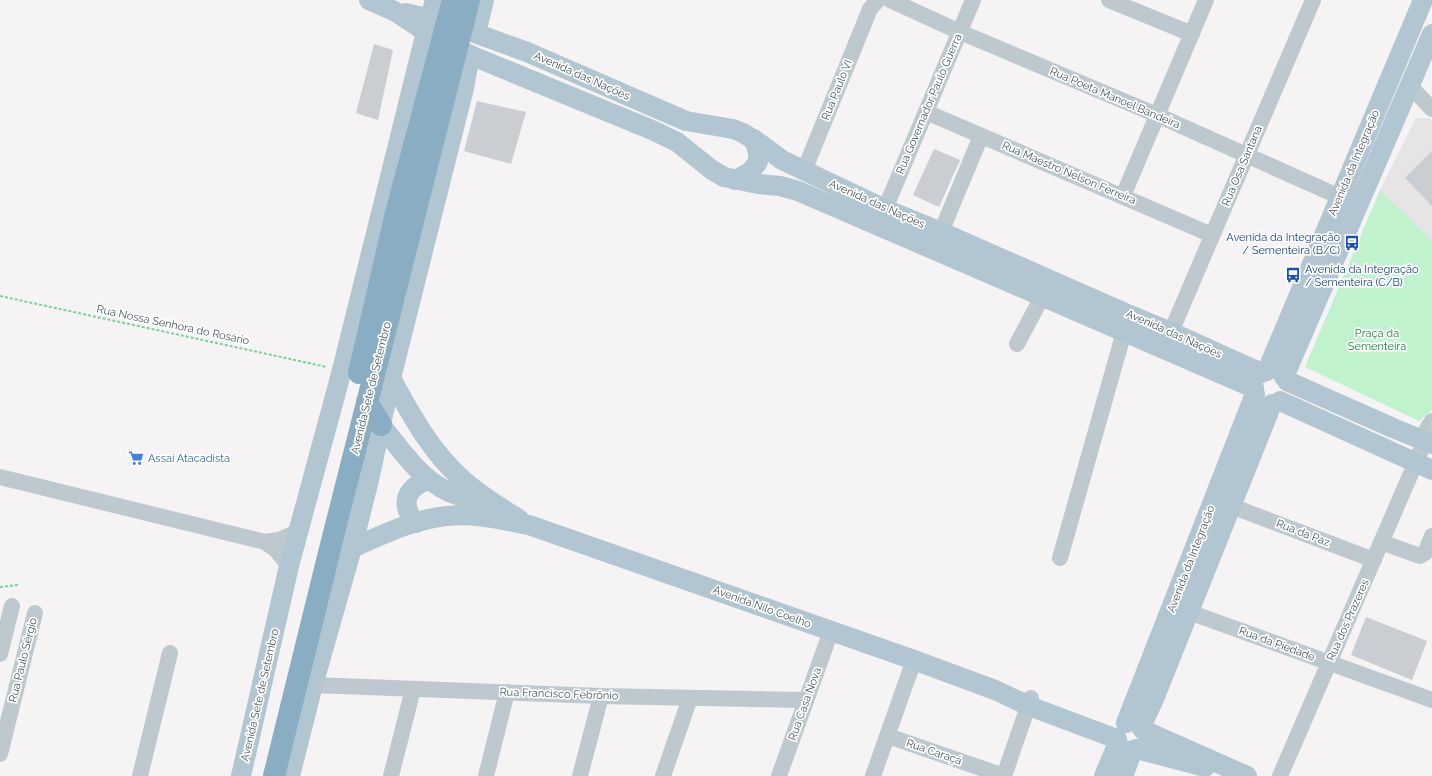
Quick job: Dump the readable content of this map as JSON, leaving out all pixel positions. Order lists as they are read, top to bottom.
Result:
{
  "streets": {
    "highway": ["Avenida Sete de Setembro"],
    "main road": ["Avenida das Nações", "Avenida da Integração", "Avenida Nilo Coelho"],
    "street": [
      "Rua Paulo VI",
      "Rua Poeta Manoel Bandeira",
      "Rua Governador Paulo Guerra",
      "Rua Osa Santana",
      "Rua Maestro Nelson Ferreira",
      "Rua da Paz",
      "Rua dos Prazeres",
      "Rua da Piedade",
      "Rua Paulo Sérgio",
      "Rua Francisco Febrônio",
      "Rua Casa Nova",
      "Rua Caraçá"
    ],
    "path": ["Rua Nossa Senhora do Rosário"]
  },
  "crossings": [
    ["Avenida das Nações", "Rua Paulo VI"],
    ["Avenida das Nações", "Rua Governador Paulo Guerra"],
    ["Avenida das Nações", "Avenida da Integração"],
    ["Avenida das Nações", "Rua Osa Santana"],
    ["Avenida das Nações", "Avenida Sete de Setembro"],
    ["Avenida das Nações", "Rua dos Prazeres"],
    ["Rua Poeta Manoel Bandeira", "Rua Governador Paulo Guerra"],
    ["Rua Poeta Manoel Bandeira", "Avenida da Integração"],
    ["Rua Poeta Manoel Bandeira", "Rua Osa Santana"],
    ["Rua Governador Paulo Guerra", "Rua Maestro Nelson Ferreira"],
    ["Avenida da Integração", "Rua da Paz"],
    ["Avenida da Integração", "Avenida Nilo Coelho"],
    ["Avenida da Integração", "Rua da Piedade"],
    ["Rua Osa Santana", "Rua Maestro Nelson Ferreira"],
    ["Rua Nossa Senhora do Rosário", "Avenida Sete de Setembro"],
    ["Avenida Sete de Setembro", "Rua Francisco Febrônio"],
    ["Rua da Paz", "Rua dos Prazeres"],
    ["Avenida Nilo Coelho", "Rua Casa Nova"],
    ["Rua dos Prazeres", "Rua da Piedade"],
    ["Rua Francisco Febrônio", "Rua Casa Nova"]
  ],
  "parks": ["Praça da Sementeira"],
  "places": {
    "bus stop": ["Avenida da Integração / Sementeira (B/C)", "Avenida da Integração / Sementeira (C/B)"],
    "supermarket": ["Assaí Atacadista"]
  }
}
